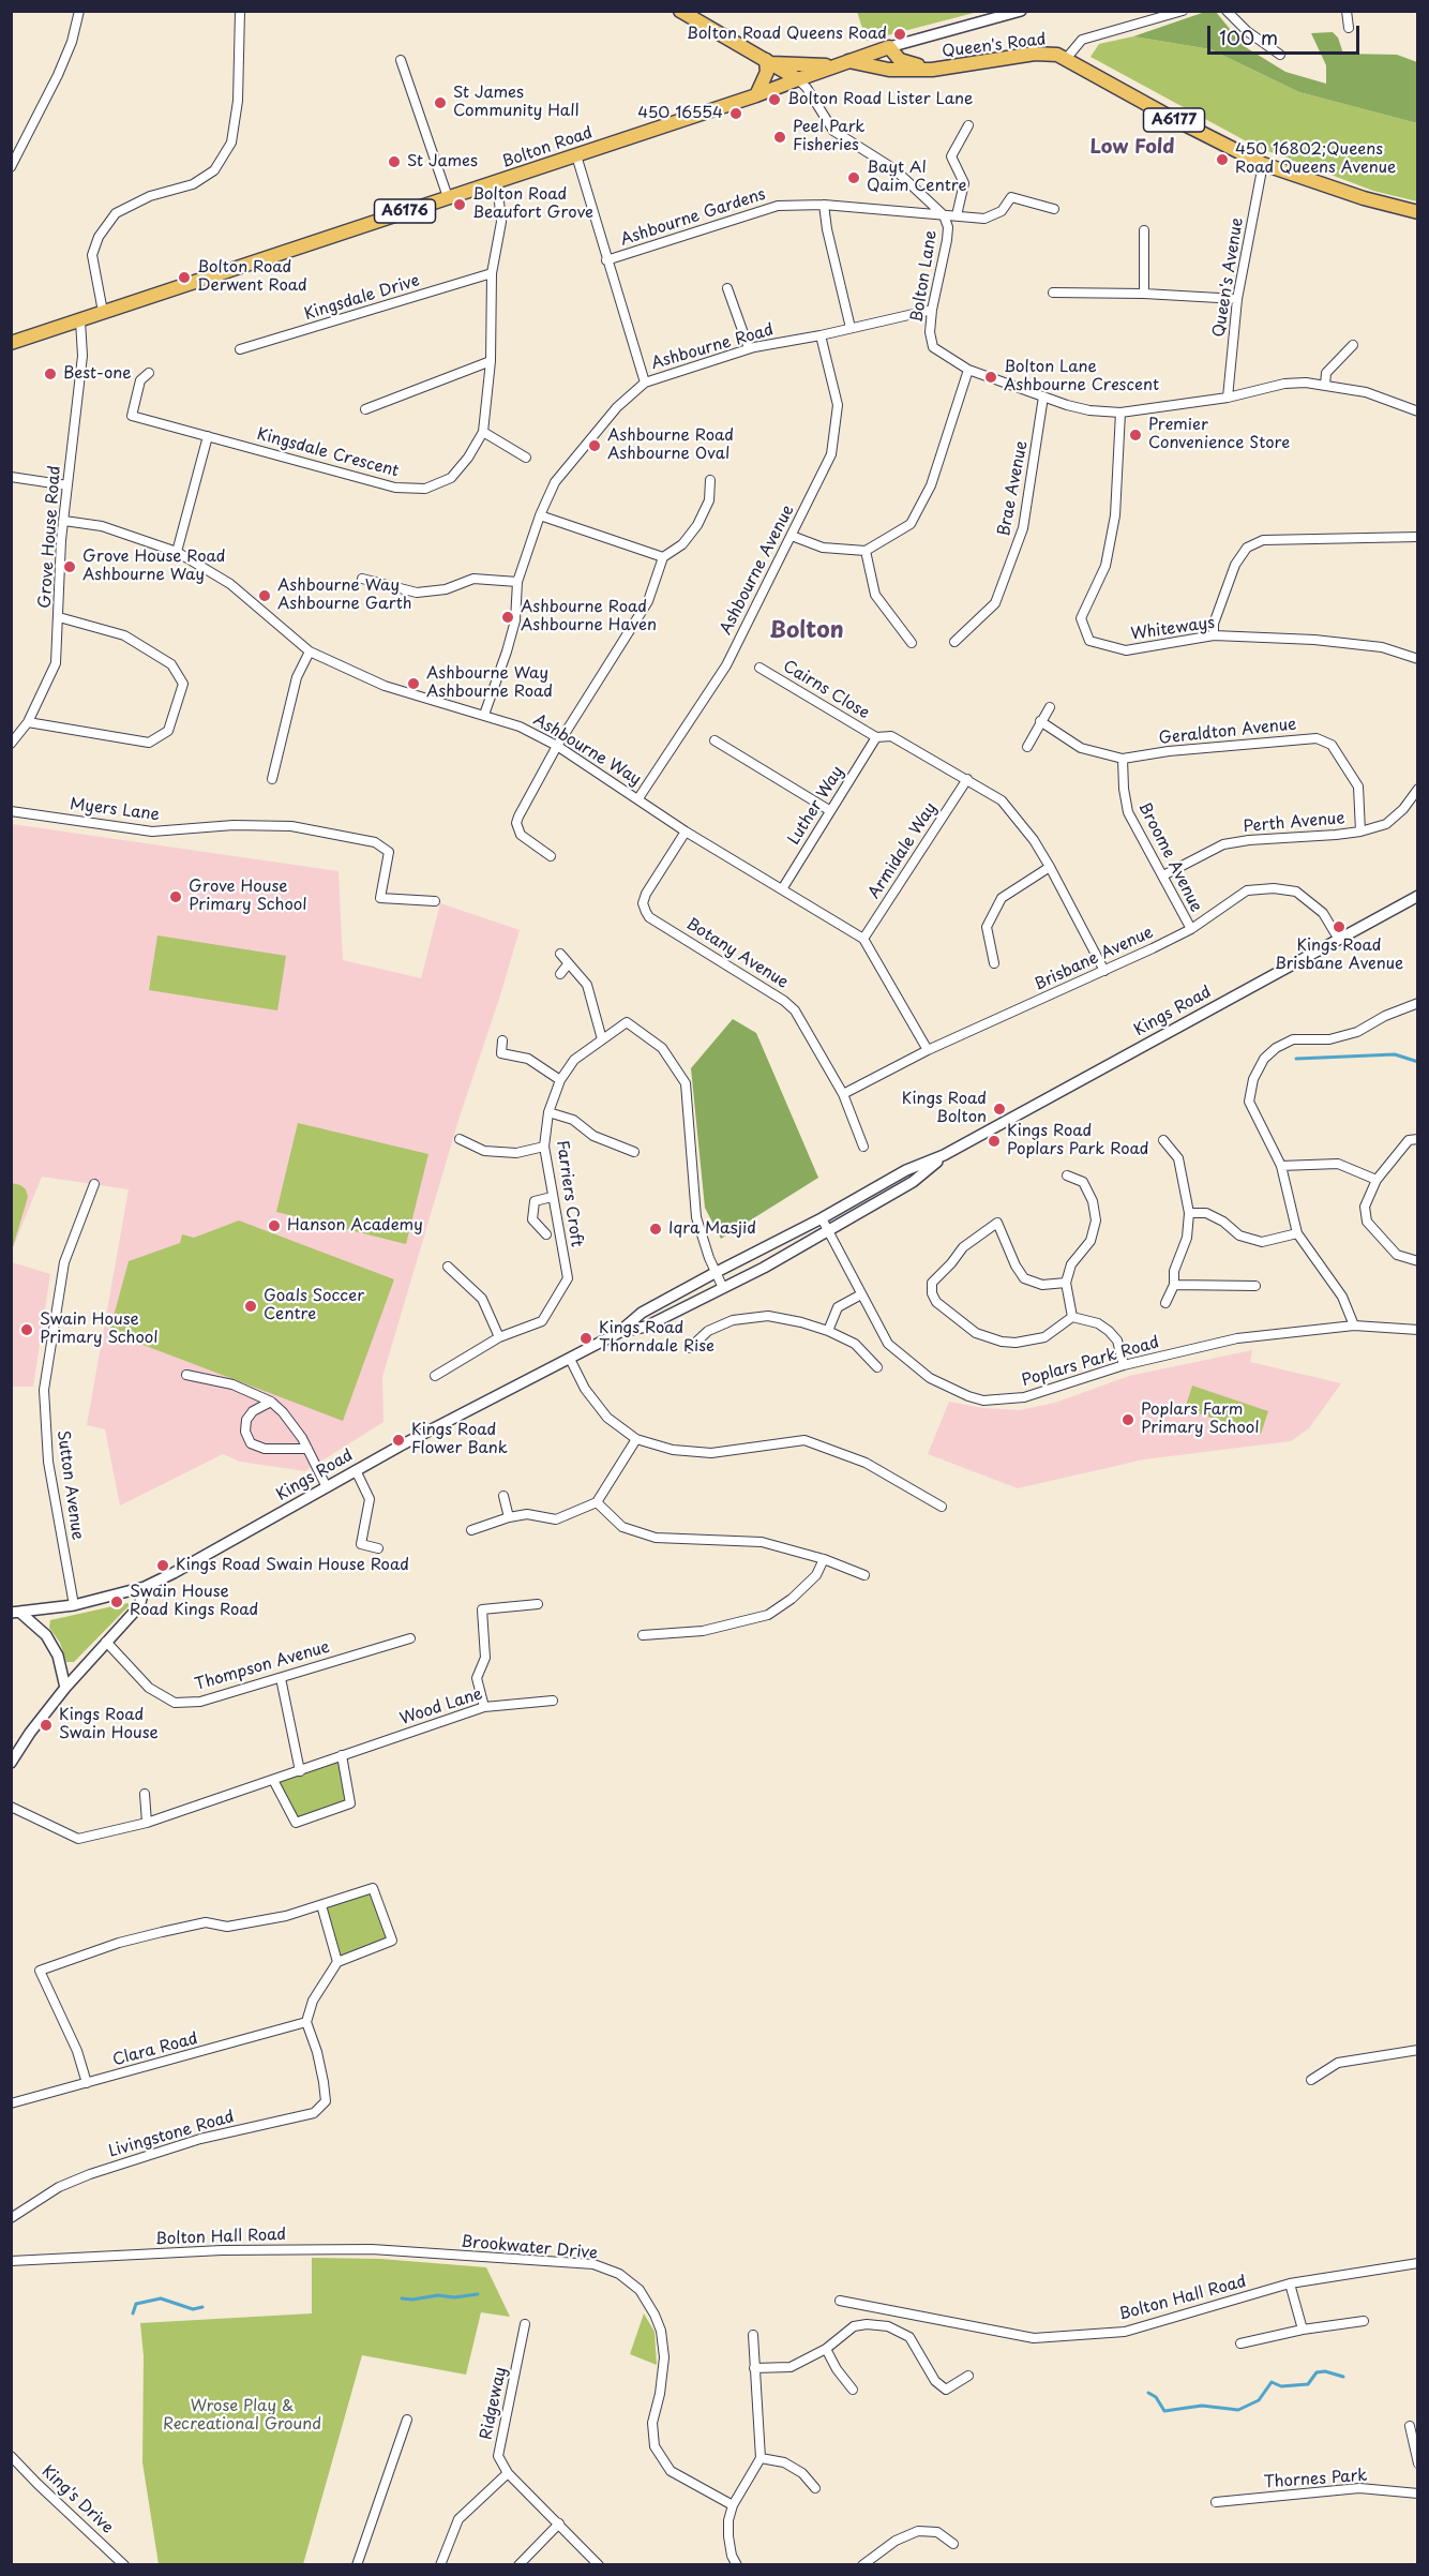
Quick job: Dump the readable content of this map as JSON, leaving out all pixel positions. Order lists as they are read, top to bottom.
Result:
{
  "streets": {
    "main road": [
      "Queen's Road",
      "A6177",
      "Bolton Road",
      "A6176"
    ],
    "street": [
      "Ashbourne Gardens",
      "Bolton Lane",
      "Queen's Avenue",
      "Kingsdale Drive",
      "Ashbourne Road",
      "Kingsdale Crescent",
      "Brae Avenue",
      "Grove House Road",
      "Ashbourne Avenue",
      "Whiteways",
      "Cairns Close",
      "Geraldton Avenue",
      "Ashbourne Way",
      "Luther Way",
      "Myers Lane",
      "Perth Avenue",
      "Armidale Way",
      "Broome Avenue",
      "Botany Avenue",
      "Brisbane Avenue",
      "Kings Road",
      "Farriers Croft",
      "Poplars Park Road",
      "Sutton Avenue",
      "Thompson Avenue",
      "Wood Lane",
      "Clara Road",
      "Livingstone Road",
      "Bolton Hall Road",
      "Brookwater Drive",
      "Ridgeway",
      "Thornes Park",
      "King's Drive"
    ]
  },
  "crossings": [
    ["Queen's Road", "Bolton Road"],
    ["Queen's Road", "Queen's Avenue"],
    ["A6177", "Bolton Road"],
    ["A6177", "Bolton Lane"],
    ["Bolton Road", "Bolton Lane"],
    ["Bolton Road", "Kingsdale Crescent"],
    ["Bolton Road", "Grove House Road"],
    ["Ashbourne Gardens", "Bolton Lane"],
    ["Bolton Lane", "Queen's Avenue"],
    ["Bolton Lane", "Ashbourne Road"],
    ["Bolton Lane", "Brae Avenue"],
    ["Bolton Lane", "Whiteways"],
    ["Kingsdale Drive", "Kingsdale Crescent"],
    ["Ashbourne Road", "Ashbourne Avenue"],
    ["Ashbourne Road", "Ashbourne Way"],
    ["Grove House Road", "Ashbourne Way"],
    ["Ashbourne Avenue", "Ashbourne Way"],
    ["Cairns Close", "Luther Way"],
    ["Cairns Close", "Armidale Way"],
    ["Cairns Close", "Brisbane Avenue"],
    ["Geraldton Avenue", "Perth Avenue"],
    ["Geraldton Avenue", "Broome Avenue"],
    ["Ashbourne Way", "Luther Way"],
    ["Ashbourne Way", "Armidale Way"],
    ["Ashbourne Way", "Botany Avenue"],
    ["Ashbourne Way", "Brisbane Avenue"],
    ["Perth Avenue", "Broome Avenue"],
    ["Broome Avenue", "Brisbane Avenue"],
    ["Botany Avenue", "Brisbane Avenue"],
    ["Brisbane Avenue", "Kings Road"],
    ["Kings Road", "Farriers Croft"],
    ["Kings Road", "Poplars Park Road"],
    ["Kings Road", "Sutton Avenue"],
    ["Clara Road", "Livingstone Road"],
    ["Bolton Hall Road", "Brookwater Drive"]
  ],
  "districts": ["Low Fold", "Bolton"],
  "parks": ["Wrose Play & Recreational Ground"],
  "places": [
    "Bolton Road Queens Road",
    "Bolton Road Lister Lane",
    "St James Community Hall",
    "450 16554",
    "Peel Park Fisheries",
    "450 16802;Queens Road Queens Avenue",
    "St James",
    "Bayt Al Qaim Centre",
    "Bolton Road Beaufort Grove",
    "Bolton Road Derwent Road",
    "Best-one",
    "Bolton Lane Ashbourne Crescent",
    "Premier Convenience Store",
    "Ashbourne Road Ashbourne Oval",
    "Grove House Road Ashbourne Way",
    "Ashbourne Way Ashbourne Garth",
    "Ashbourne Road Ashbourne Haven",
    "Ashbourne Way Ashbourne Road",
    "Grove House Primary School",
    "Kings Road Brisbane Avenue",
    "Kings Road Bolton",
    "Kings Road Poplars Park Road",
    "Hanson Academy",
    "Iqra Masjid",
    "Goals Soccer Centre",
    "Swain House Primary School",
    "Kings Road Thorndale Rise",
    "Poplars Farm Primary School",
    "Kings Road Flower Bank",
    "Kings Road Swain House Road",
    "Swain House Road Kings Road",
    "Kings Road Swain House"
  ],
  "scale_bar": "100 m"
}
